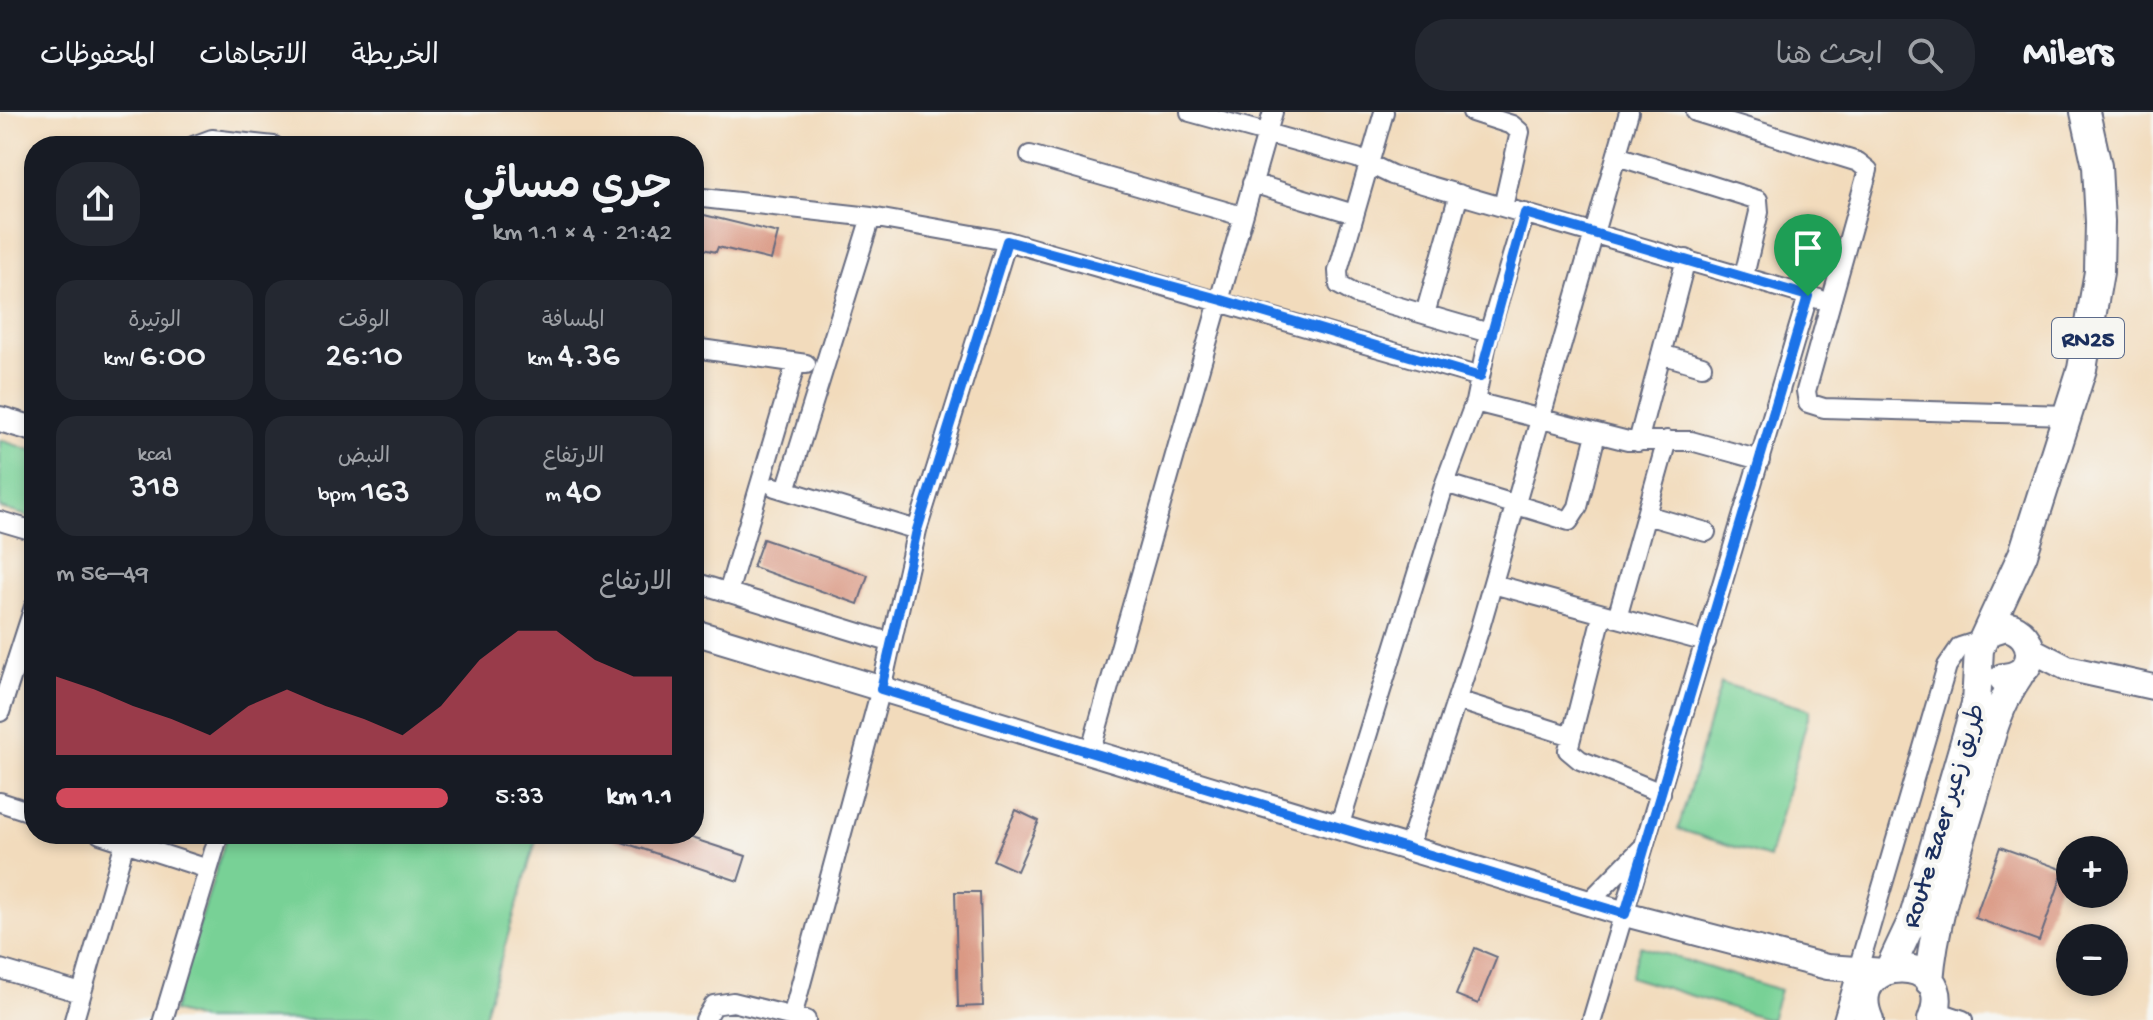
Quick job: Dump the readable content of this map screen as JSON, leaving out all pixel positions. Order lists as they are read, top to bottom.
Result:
{
  "streets": {
    "main road": ["RN25", "Route Zaer طريق زعير"]
  },
  "page": {
    "header": "Milers",
    "search": "ابحث هنا",
    "nav": ["الخريطة", "الاتجاهات", "المحفوظات"],
    "heading": ["جري مسائي", "21:42 · 4 × 1.1 km"],
    "stats": [
      ["المسافة", "4.36 km"],
      ["الوقت", "26:10"],
      ["الوتيرة", "6:00 /km"],
      ["الارتفاع", "40 m"],
      ["النبض", "163 bpm"],
      ["kcal", "318"]
    ],
    "chart": ["الارتفاع", "49–56 m"],
    "list": [
      {
        "name": "1.1 km",
        "note": "5:33"
      }
    ],
    "map_buttons": ["+", "−"]
  }
}
